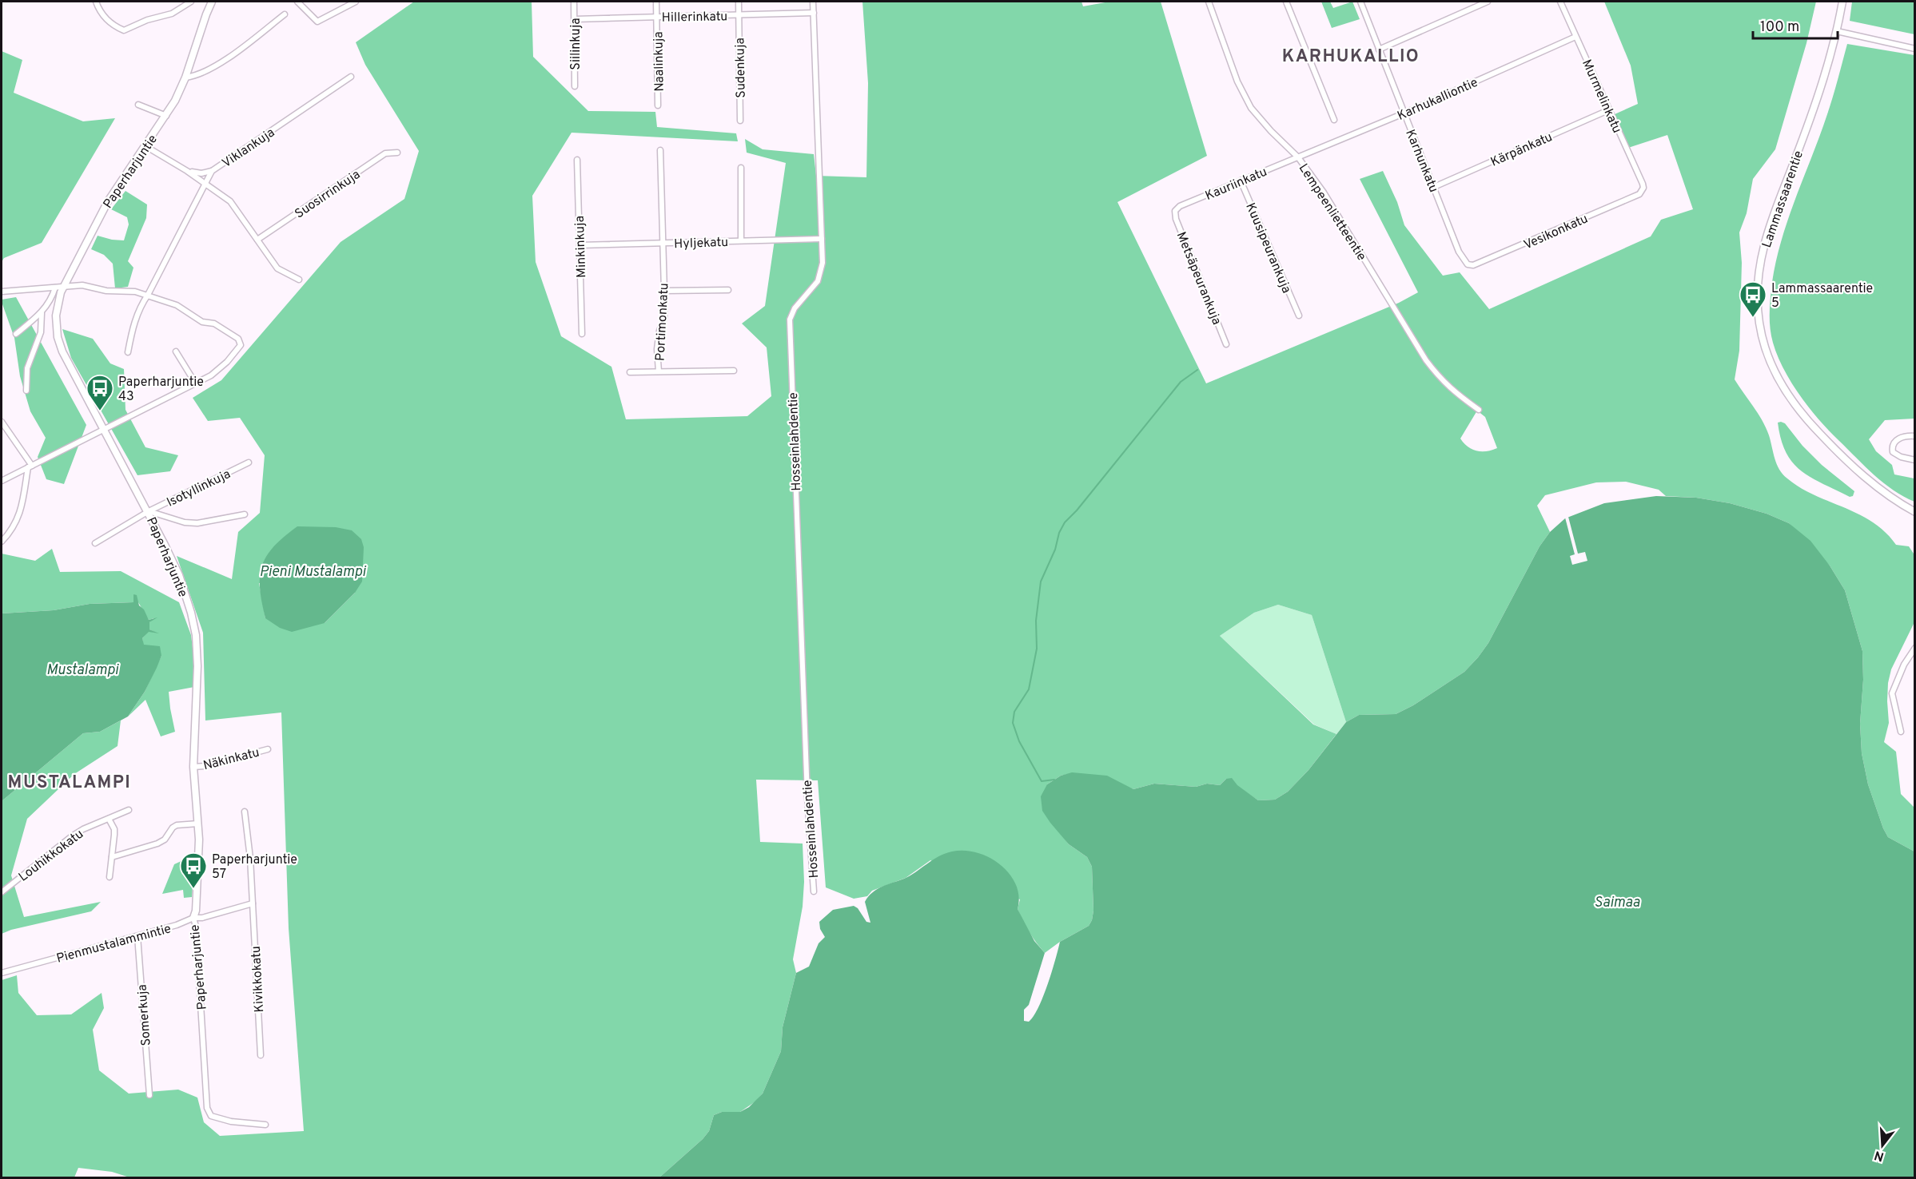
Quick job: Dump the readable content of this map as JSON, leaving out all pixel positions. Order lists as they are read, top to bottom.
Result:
{
  "streets": {
    "street": [
      "Hillerinkatu",
      "Siilinkuja",
      "Naalinkuja",
      "Sudenkuja",
      "Murmelinkatu",
      "Karhukalliontie",
      "Viklankuja",
      "Kärpänkatu",
      "Karhunkatu",
      "Paperharjuntie",
      "Kauriinkatu",
      "Suosirrinkuja",
      "Lammassaarentie",
      "Lempeenlietteentie",
      "Vesikonkatu",
      "Hyljekatu",
      "Minkinkuja",
      "Kuusipeurankuja",
      "Metsäpeurankuja",
      "Portimonkatu",
      "Hosseinlahdentie",
      "Isotyllinkuja",
      "Näkinkatu",
      "Louhikkokatu",
      "Pienmustalammintie",
      "Kivikkokatu",
      "Somerkuja"
    ]
  },
  "crossings": [
    ["Hillerinkatu", "Siilinkuja"],
    ["Hillerinkatu", "Naalinkuja"],
    ["Hillerinkatu", "Sudenkuja"],
    ["Hillerinkatu", "Hosseinlahdentie"],
    ["Murmelinkatu", "Karhukalliontie"],
    ["Murmelinkatu", "Kärpänkatu"],
    ["Murmelinkatu", "Vesikonkatu"],
    ["Karhukalliontie", "Karhunkatu"],
    ["Karhukalliontie", "Kauriinkatu"],
    ["Karhukalliontie", "Lempeenlietteentie"],
    ["Kärpänkatu", "Karhunkatu"],
    ["Karhunkatu", "Vesikonkatu"],
    ["Paperharjuntie", "Isotyllinkuja"],
    ["Paperharjuntie", "Näkinkatu"],
    ["Paperharjuntie", "Pienmustalammintie"],
    ["Kauriinkatu", "Lempeenlietteentie"],
    ["Kauriinkatu", "Kuusipeurankuja"],
    ["Kauriinkatu", "Metsäpeurankuja"],
    ["Hyljekatu", "Minkinkuja"],
    ["Hyljekatu", "Portimonkatu"],
    ["Hyljekatu", "Hosseinlahdentie"],
    ["Pienmustalammintie", "Kivikkokatu"],
    ["Pienmustalammintie", "Somerkuja"]
  ],
  "districts": ["KARHUKALLIO", "MUSTALAMPI"],
  "water": ["Pieni Mustalampi", "Mustalampi", "Saimaa"],
  "places": {
    "bus stop": ["Lammassaarentie 5", "Paperharjuntie 43", "Paperharjuntie 57"]
  },
  "scale_bar": "100 m",
  "north": "bottom"
}
